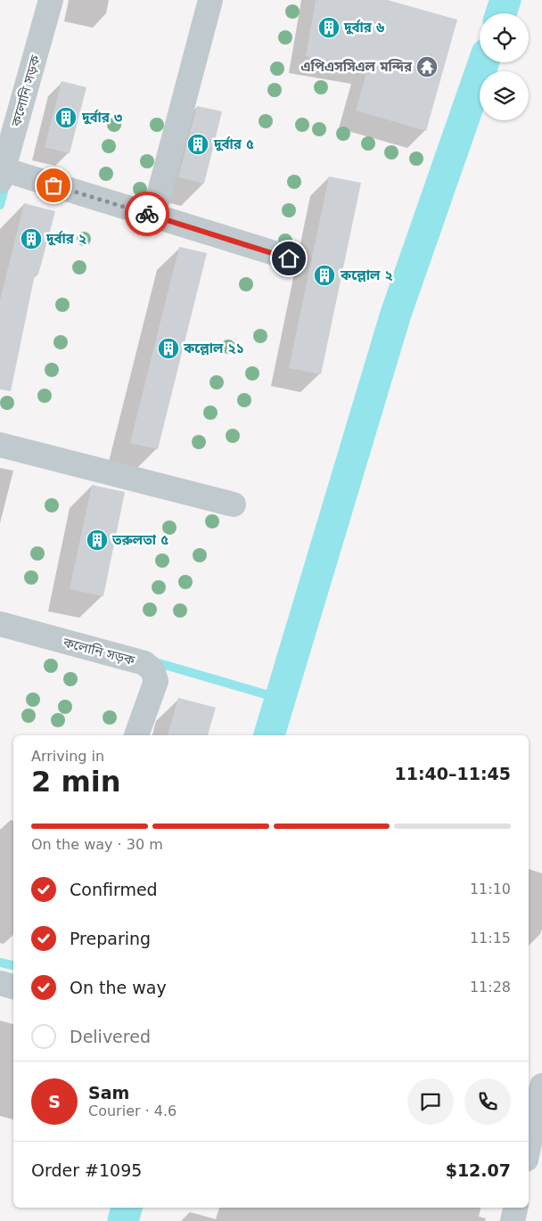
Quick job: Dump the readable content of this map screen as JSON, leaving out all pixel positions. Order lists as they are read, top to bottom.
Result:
{
  "streets": {
    "street": ["কলোনি সড়ক"]
  },
  "places": {
    "building": [
      "দুর্বার ৬",
      "দুর্বার ৩",
      "দুর্বার ৫",
      "দুর্বার ২",
      "কল্লোল ২",
      "কল্লোল ২১",
      "তরুলতা ৫"
    ],
    "temple": ["এপিএসসিএল মন্দির"]
  },
  "page": {
    "heading": ["2 min", "Arriving in", "11:40–11:45"],
    "panel": [
      "Sam",
      "Courier · 4.6",
      "Order #1095",
      "$12.07"
    ],
    "bar": "On the way · 30 m",
    "list": [
      ["Confirmed", "11:10"],
      ["Preparing", "11:15"],
      ["On the way", "11:28"],
      "Delivered"
    ],
    "round": "S"
  }
}
